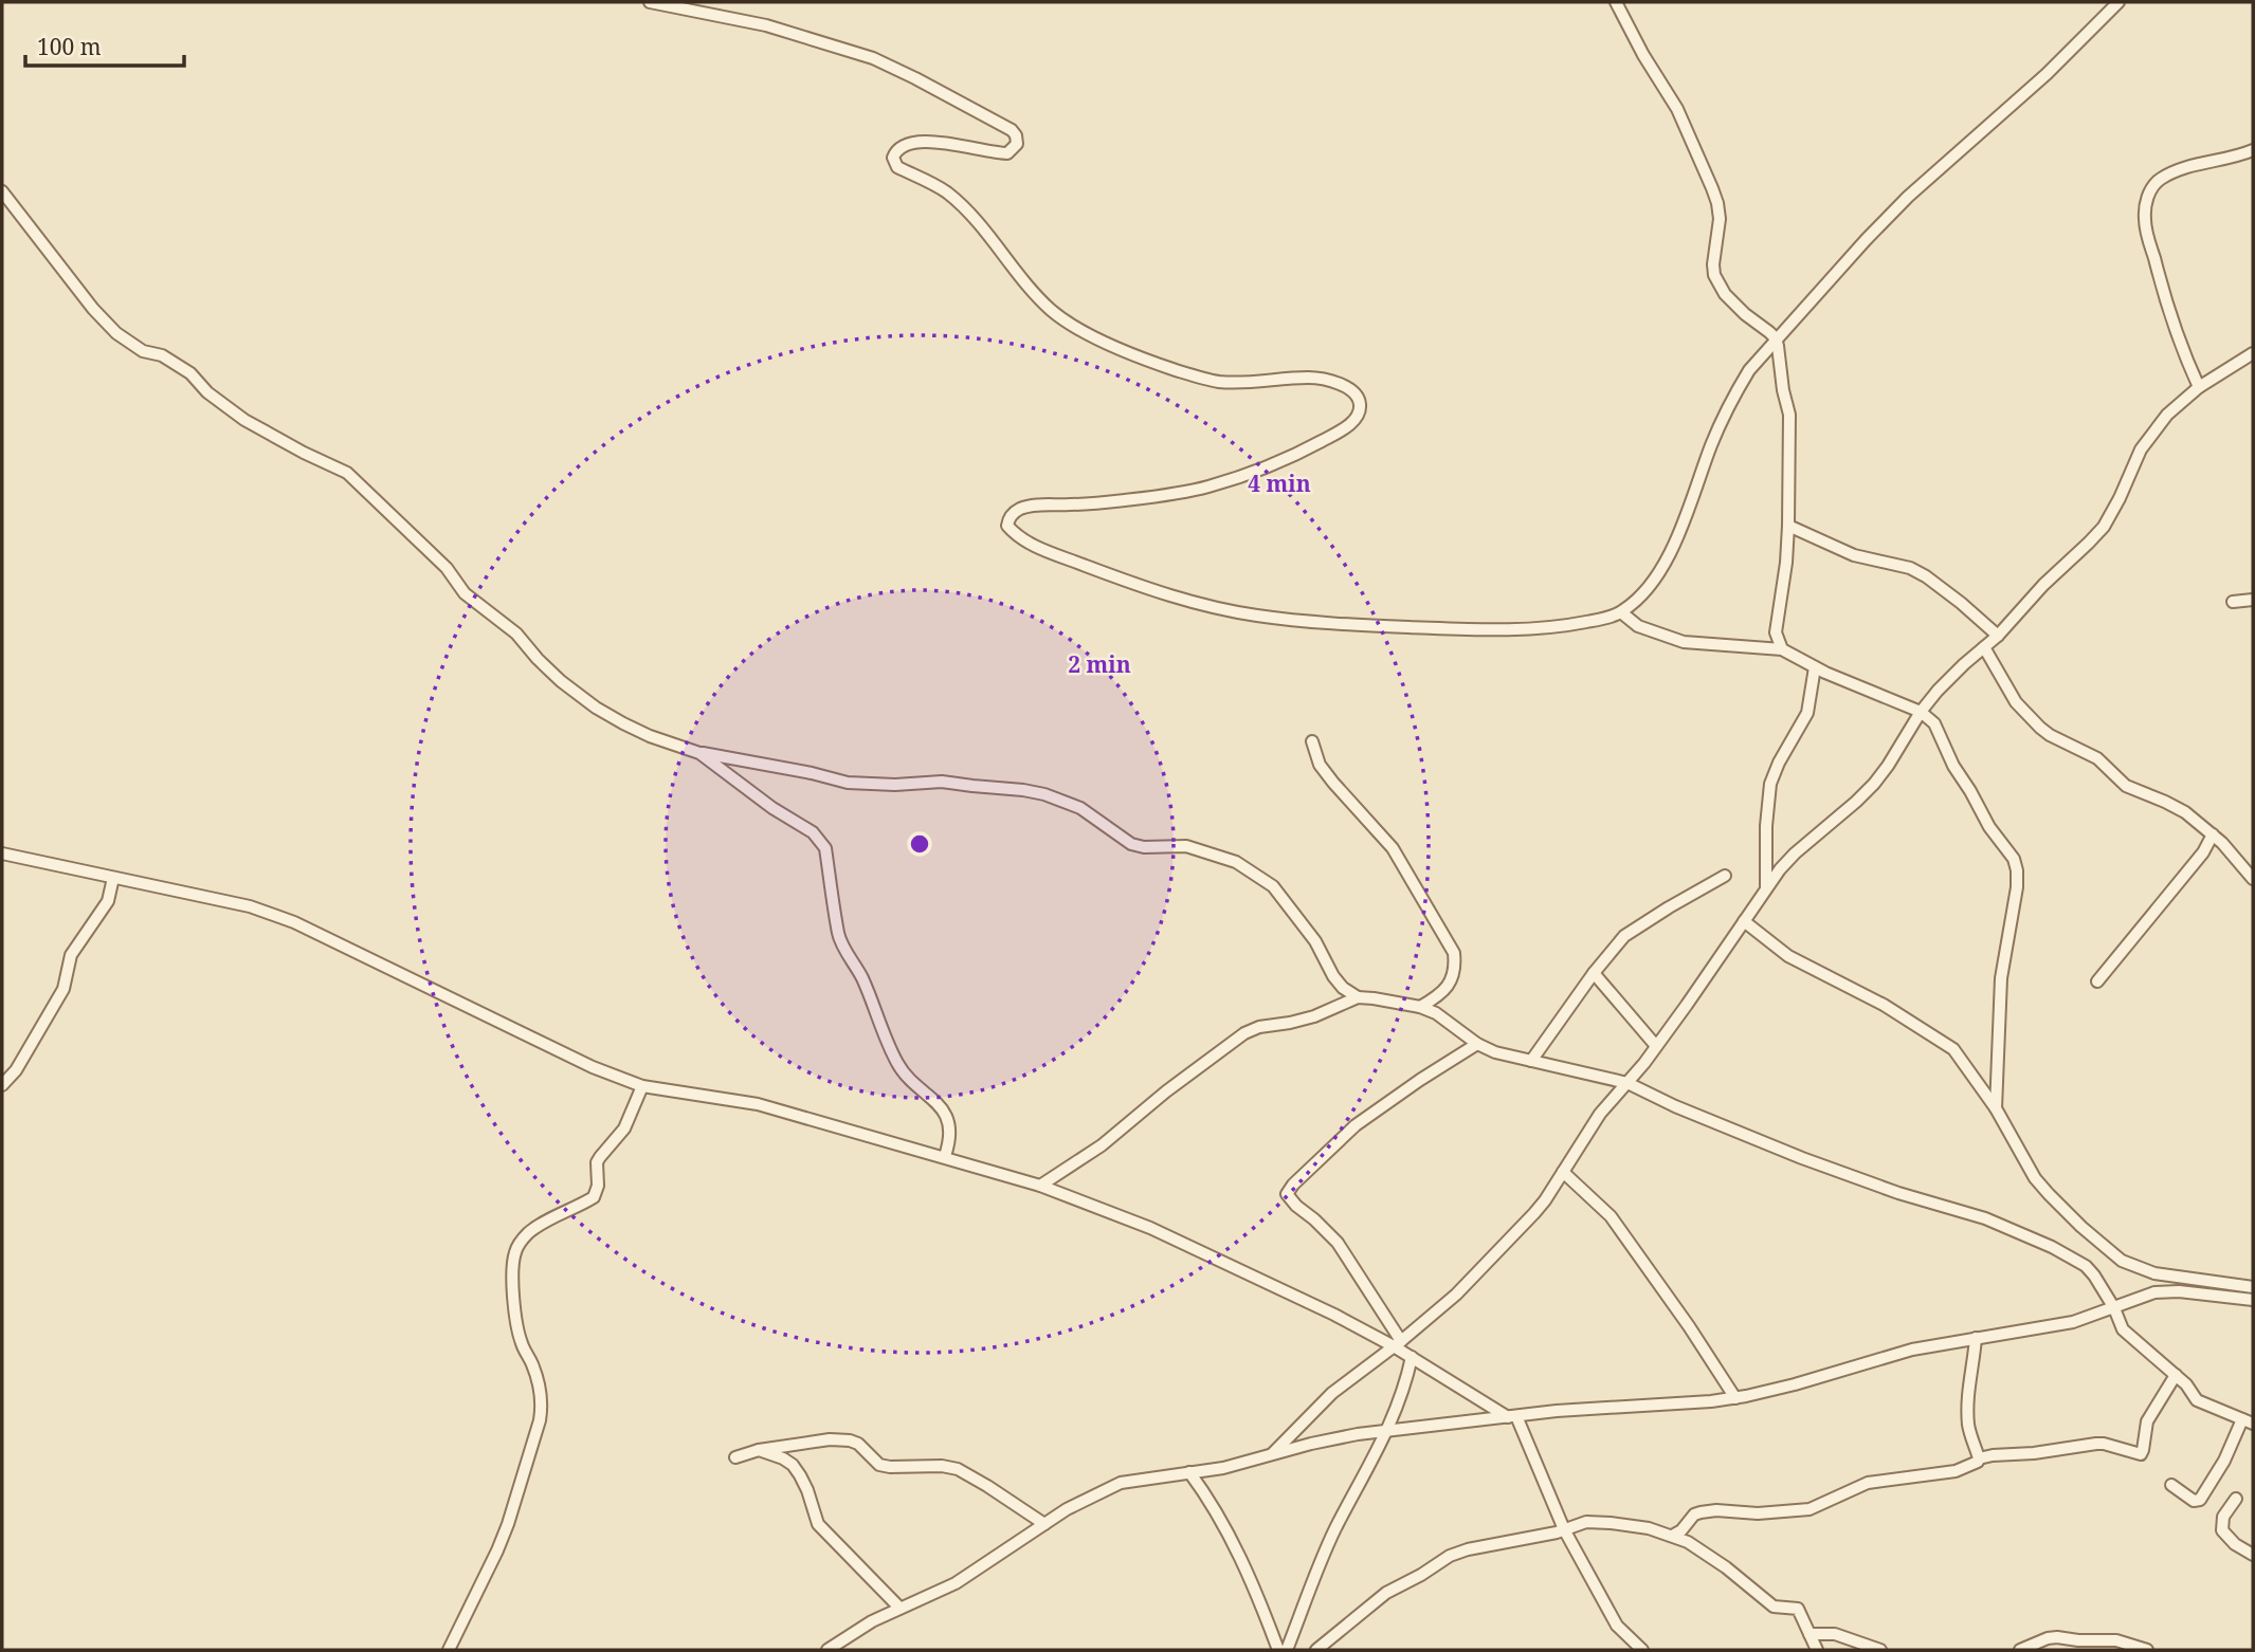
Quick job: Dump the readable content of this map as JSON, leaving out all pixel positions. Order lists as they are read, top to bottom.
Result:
{
  "scale_bar": "100 m",
  "rings": ["4 min", "2 min"]
}
